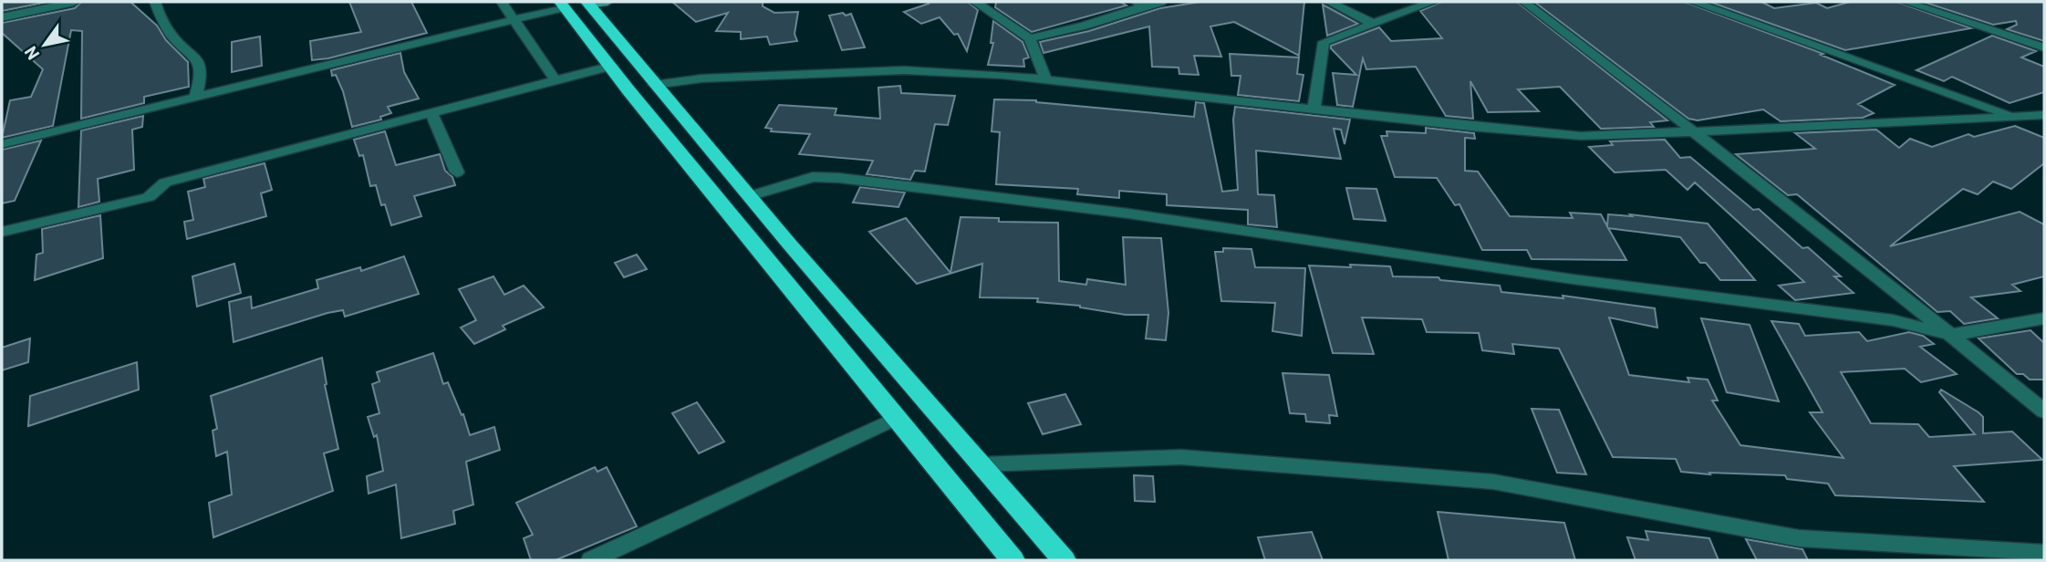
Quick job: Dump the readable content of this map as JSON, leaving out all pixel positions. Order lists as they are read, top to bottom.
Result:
{
  "north": "bottom left"
}
